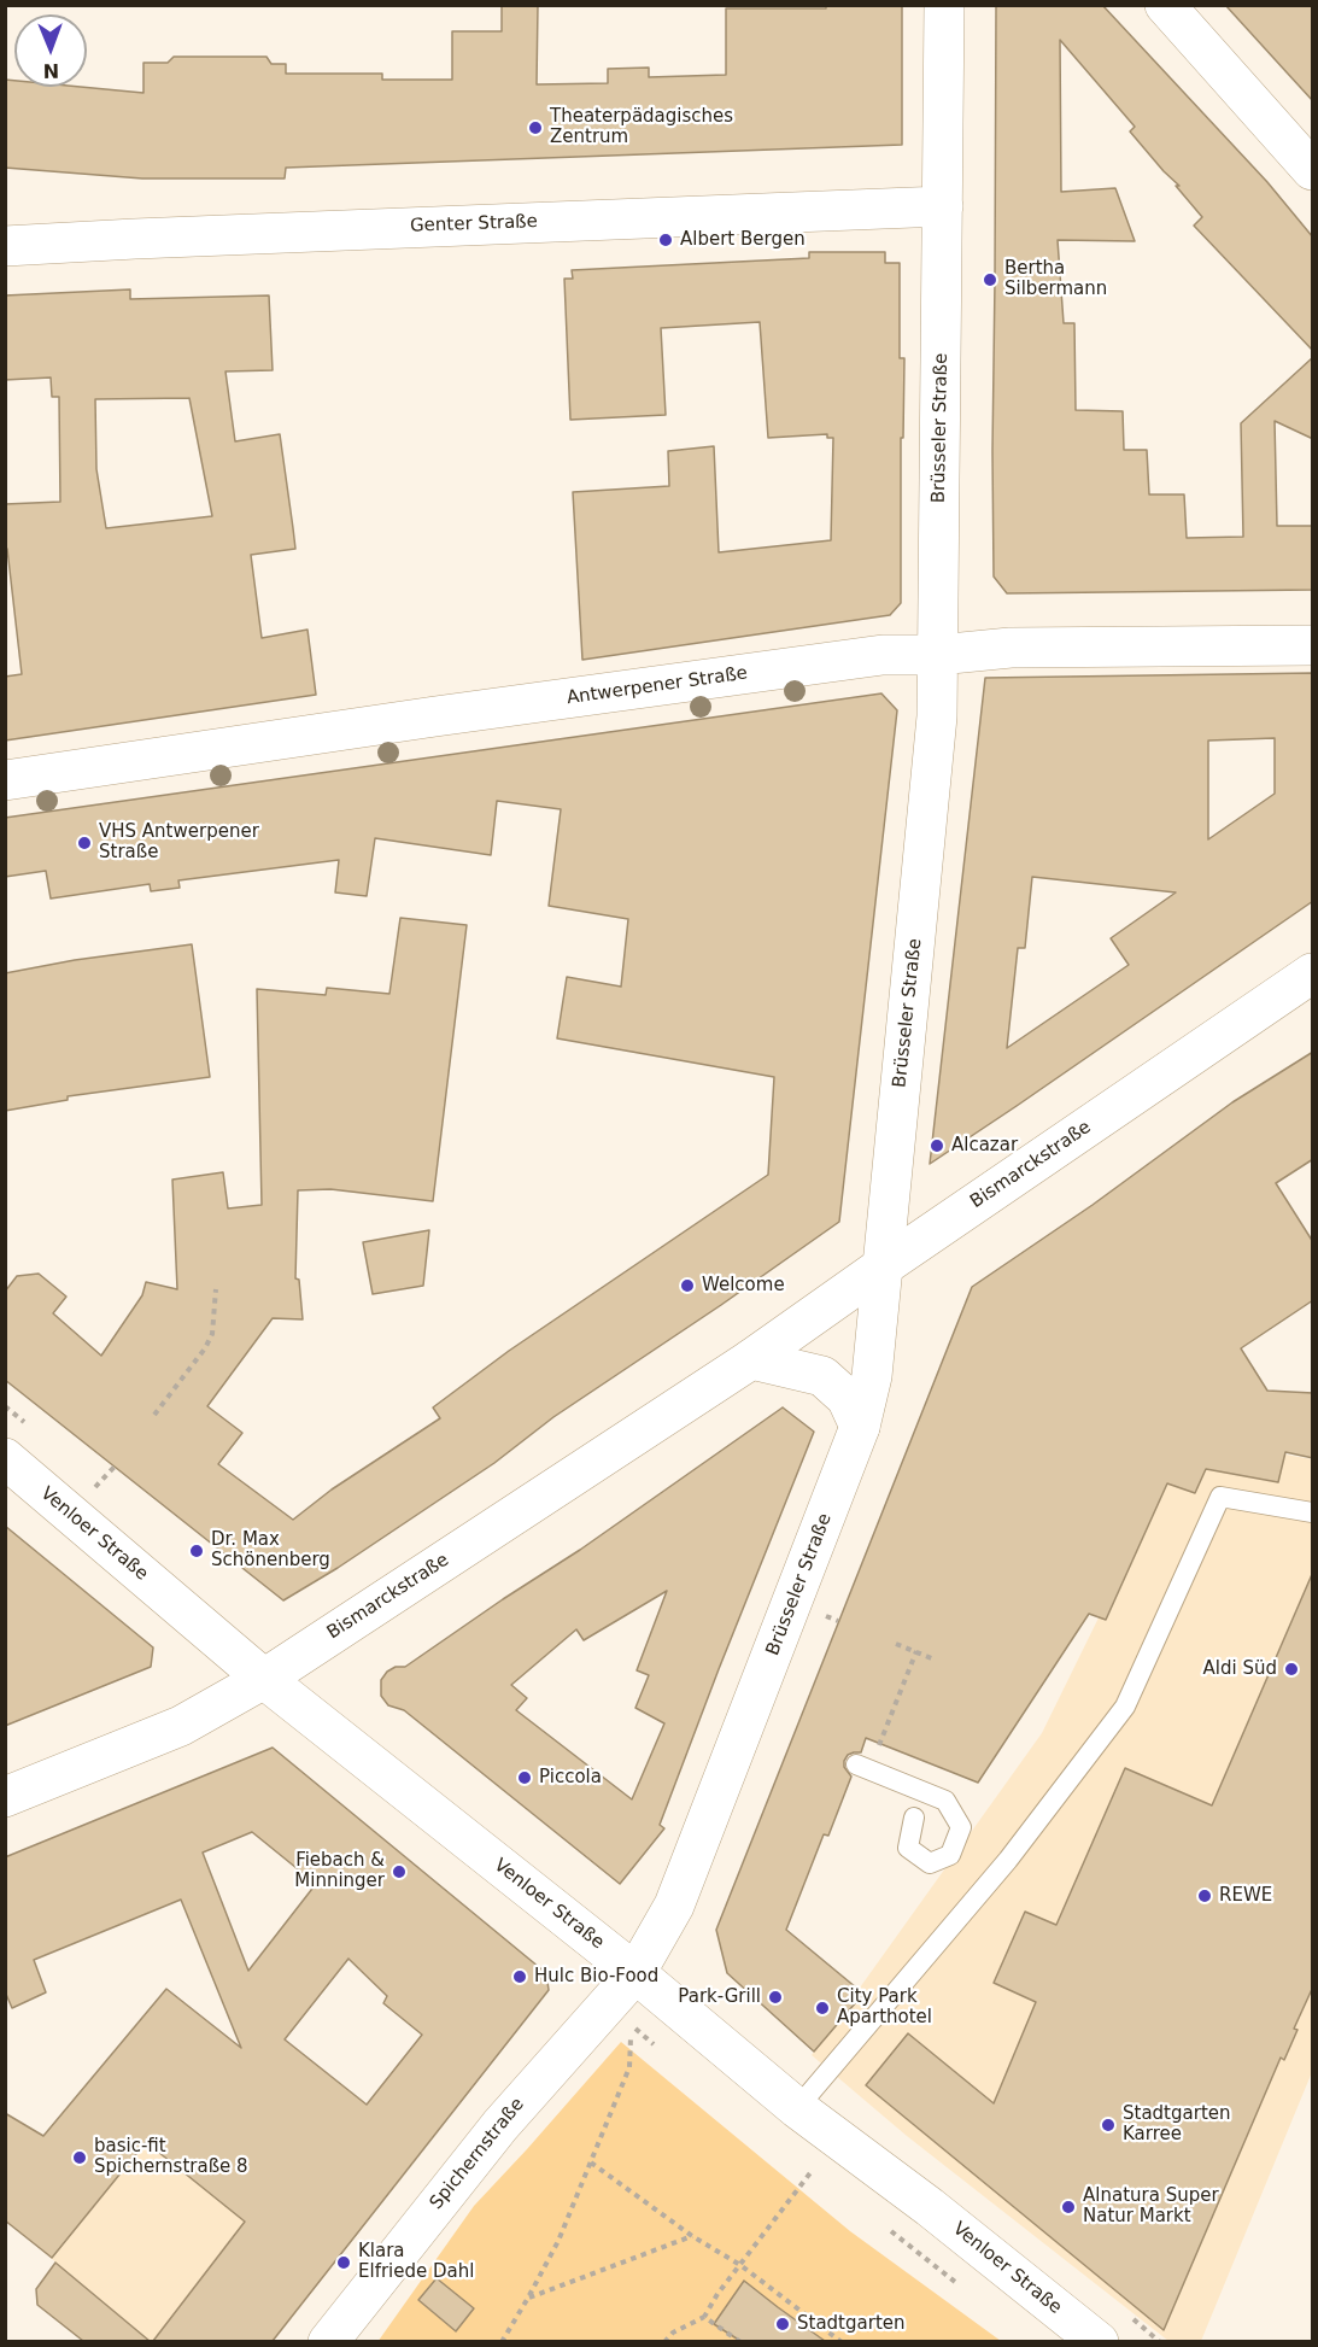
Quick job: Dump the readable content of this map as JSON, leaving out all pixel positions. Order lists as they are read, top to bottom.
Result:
{
  "streets": {
    "street": [
      "Genter Straße",
      "Brüsseler Straße",
      "Antwerpener Straße",
      "Bismarckstraße",
      "Venloer Straße",
      "Spichernstraße"
    ]
  },
  "crossings": [
    ["Genter Straße", "Brüsseler Straße"],
    ["Brüsseler Straße", "Antwerpener Straße"],
    ["Brüsseler Straße", "Bismarckstraße"],
    ["Brüsseler Straße", "Venloer Straße"],
    ["Brüsseler Straße", "Spichernstraße"],
    ["Bismarckstraße", "Venloer Straße"],
    ["Venloer Straße", "Spichernstraße"]
  ],
  "places": [
    "Theaterpädagisches Zentrum",
    "Albert Bergen",
    "Bertha Silbermann",
    "VHS Antwerpener Straße",
    "Alcazar",
    "Welcome",
    "Dr. Max Schönenberg",
    "Aldi Süd",
    "Piccola",
    "Fiebach & Minninger",
    "REWE",
    "Hulc Bio-Food",
    "Park-Grill",
    "City Park Aparthotel",
    "Stadtgarten Karree",
    "basic-fit Spichernstraße 8",
    "Alnatura Super Natur Markt",
    "Klara Elfriede Dahl",
    "Stadtgarten"
  ],
  "north": "bottom"
}
